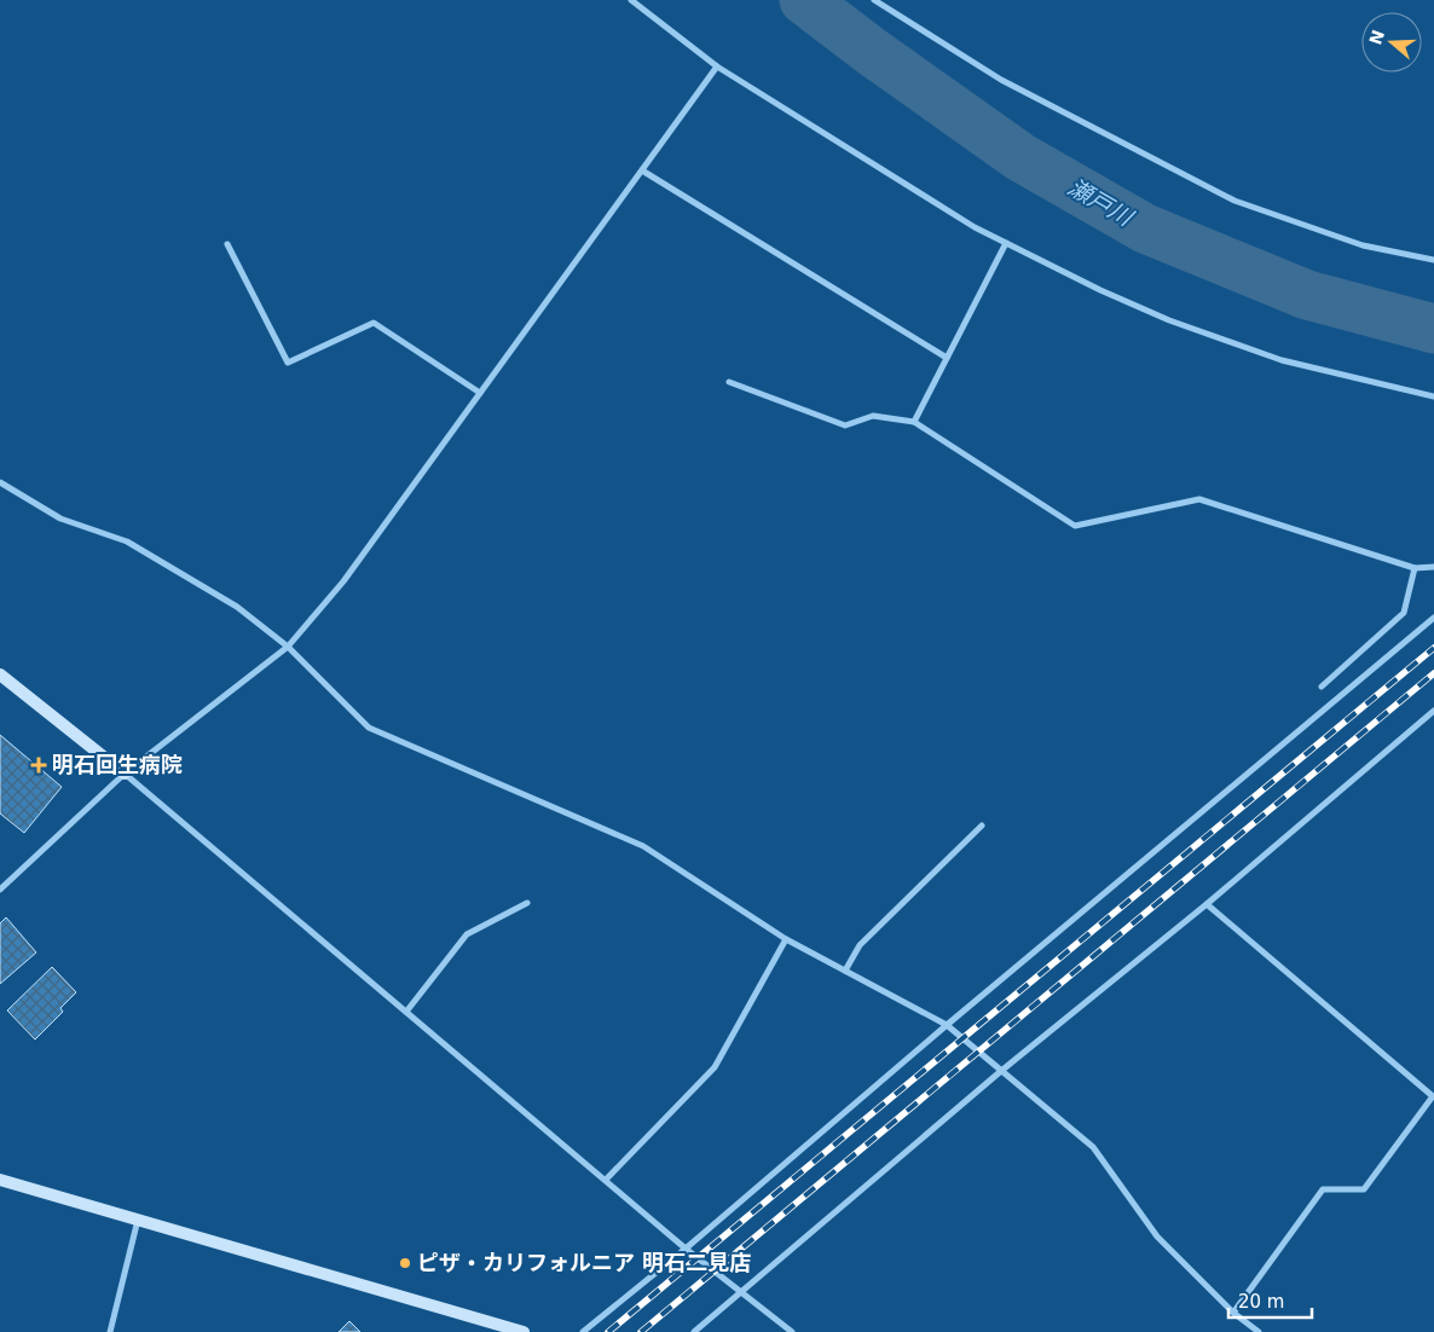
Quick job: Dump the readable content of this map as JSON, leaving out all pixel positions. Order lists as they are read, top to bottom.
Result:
{
  "water": ["瀬戸川"],
  "places": {
    "health": ["明石回生病院"],
    "other": ["ピザ・カリフォルニア 明石二見店"]
  },
  "scale_bar": "20 m",
  "north": "left"
}
